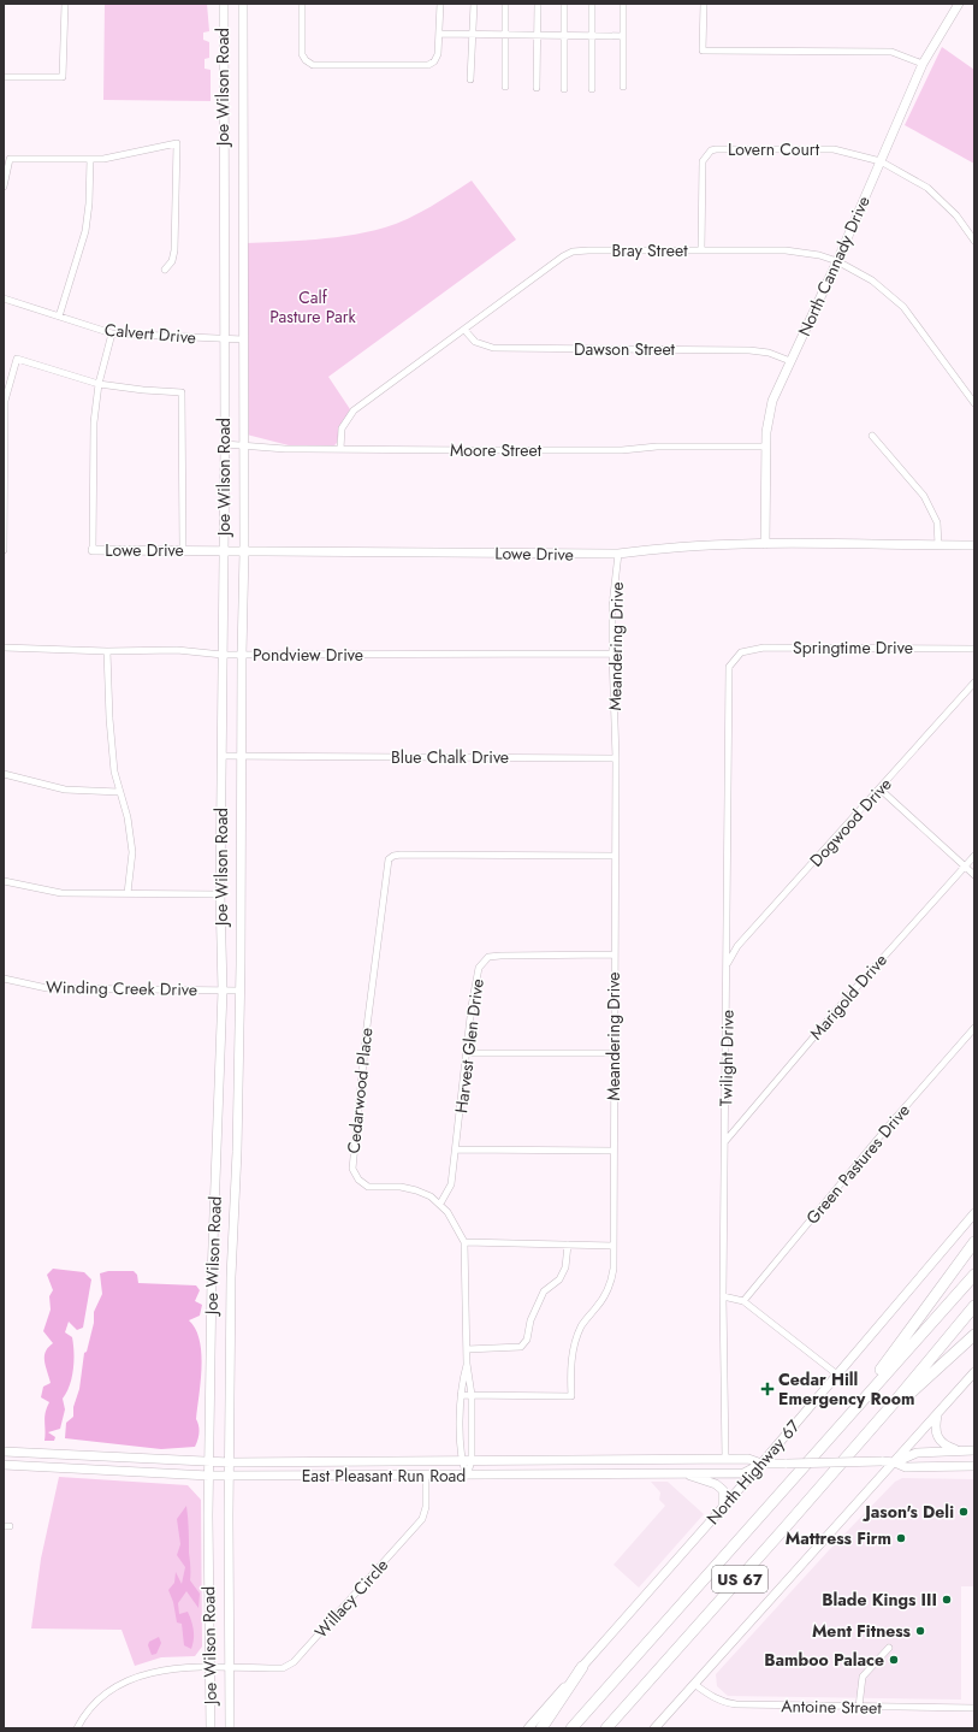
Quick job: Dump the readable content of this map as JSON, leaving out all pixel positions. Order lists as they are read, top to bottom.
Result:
{
  "streets": {
    "highway": ["US 67"],
    "main road": [
      "Joe Wilson Road",
      "North Cannady Drive",
      "Lowe Drive",
      "North Highway 67",
      "East Pleasant Run Road"
    ],
    "street": [
      "Lovern Court",
      "Bray Street",
      "Calvert Drive",
      "Dawson Street",
      "Moore Street",
      "Meandering Drive",
      "Springtime Drive",
      "Pondview Drive",
      "Blue Chalk Drive",
      "Dogwood Drive",
      "Winding Creek Drive",
      "Marigold Drive",
      "Harvest Glen Drive",
      "Twilight Drive",
      "Cedarwood Place",
      "Green Pastures Drive",
      "Willacy Circle",
      "Antoine Street"
    ]
  },
  "crossings": [
    ["Joe Wilson Road", "Calvert Drive"],
    ["Joe Wilson Road", "Moore Street"],
    ["Joe Wilson Road", "Lowe Drive"],
    ["Joe Wilson Road", "Pondview Drive"],
    ["Joe Wilson Road", "Blue Chalk Drive"],
    ["Joe Wilson Road", "Winding Creek Drive"],
    ["Joe Wilson Road", "East Pleasant Run Road"],
    ["Joe Wilson Road", "Willacy Circle"],
    ["Lovern Court", "Bray Street"],
    ["Lovern Court", "North Cannady Drive"],
    ["Bray Street", "North Cannady Drive"],
    ["Bray Street", "Dawson Street"],
    ["Bray Street", "Moore Street"],
    ["North Cannady Drive", "Dawson Street"],
    ["North Cannady Drive", "Moore Street"],
    ["North Cannady Drive", "Lowe Drive"],
    ["Lowe Drive", "Meandering Drive"],
    ["Meandering Drive", "Pondview Drive"],
    ["Meandering Drive", "Blue Chalk Drive"],
    ["Meandering Drive", "Harvest Glen Drive"],
    ["Meandering Drive", "Cedarwood Place"],
    ["Springtime Drive", "Twilight Drive"],
    ["Dogwood Drive", "Twilight Drive"],
    ["Marigold Drive", "Twilight Drive"],
    ["Harvest Glen Drive", "Cedarwood Place"],
    ["Twilight Drive", "East Pleasant Run Road"],
    ["Cedarwood Place", "East Pleasant Run Road"],
    ["North Highway 67", "East Pleasant Run Road"],
    ["East Pleasant Run Road", "Willacy Circle"]
  ],
  "parks": ["Calf Pasture Park"],
  "places": {
    "health": ["Cedar Hill Emergency Room"],
    "other": [
      "Jason's Deli",
      "Mattress Firm",
      "Blade Kings III",
      "Ment Fitness",
      "Bamboo Palace"
    ]
  }
}
